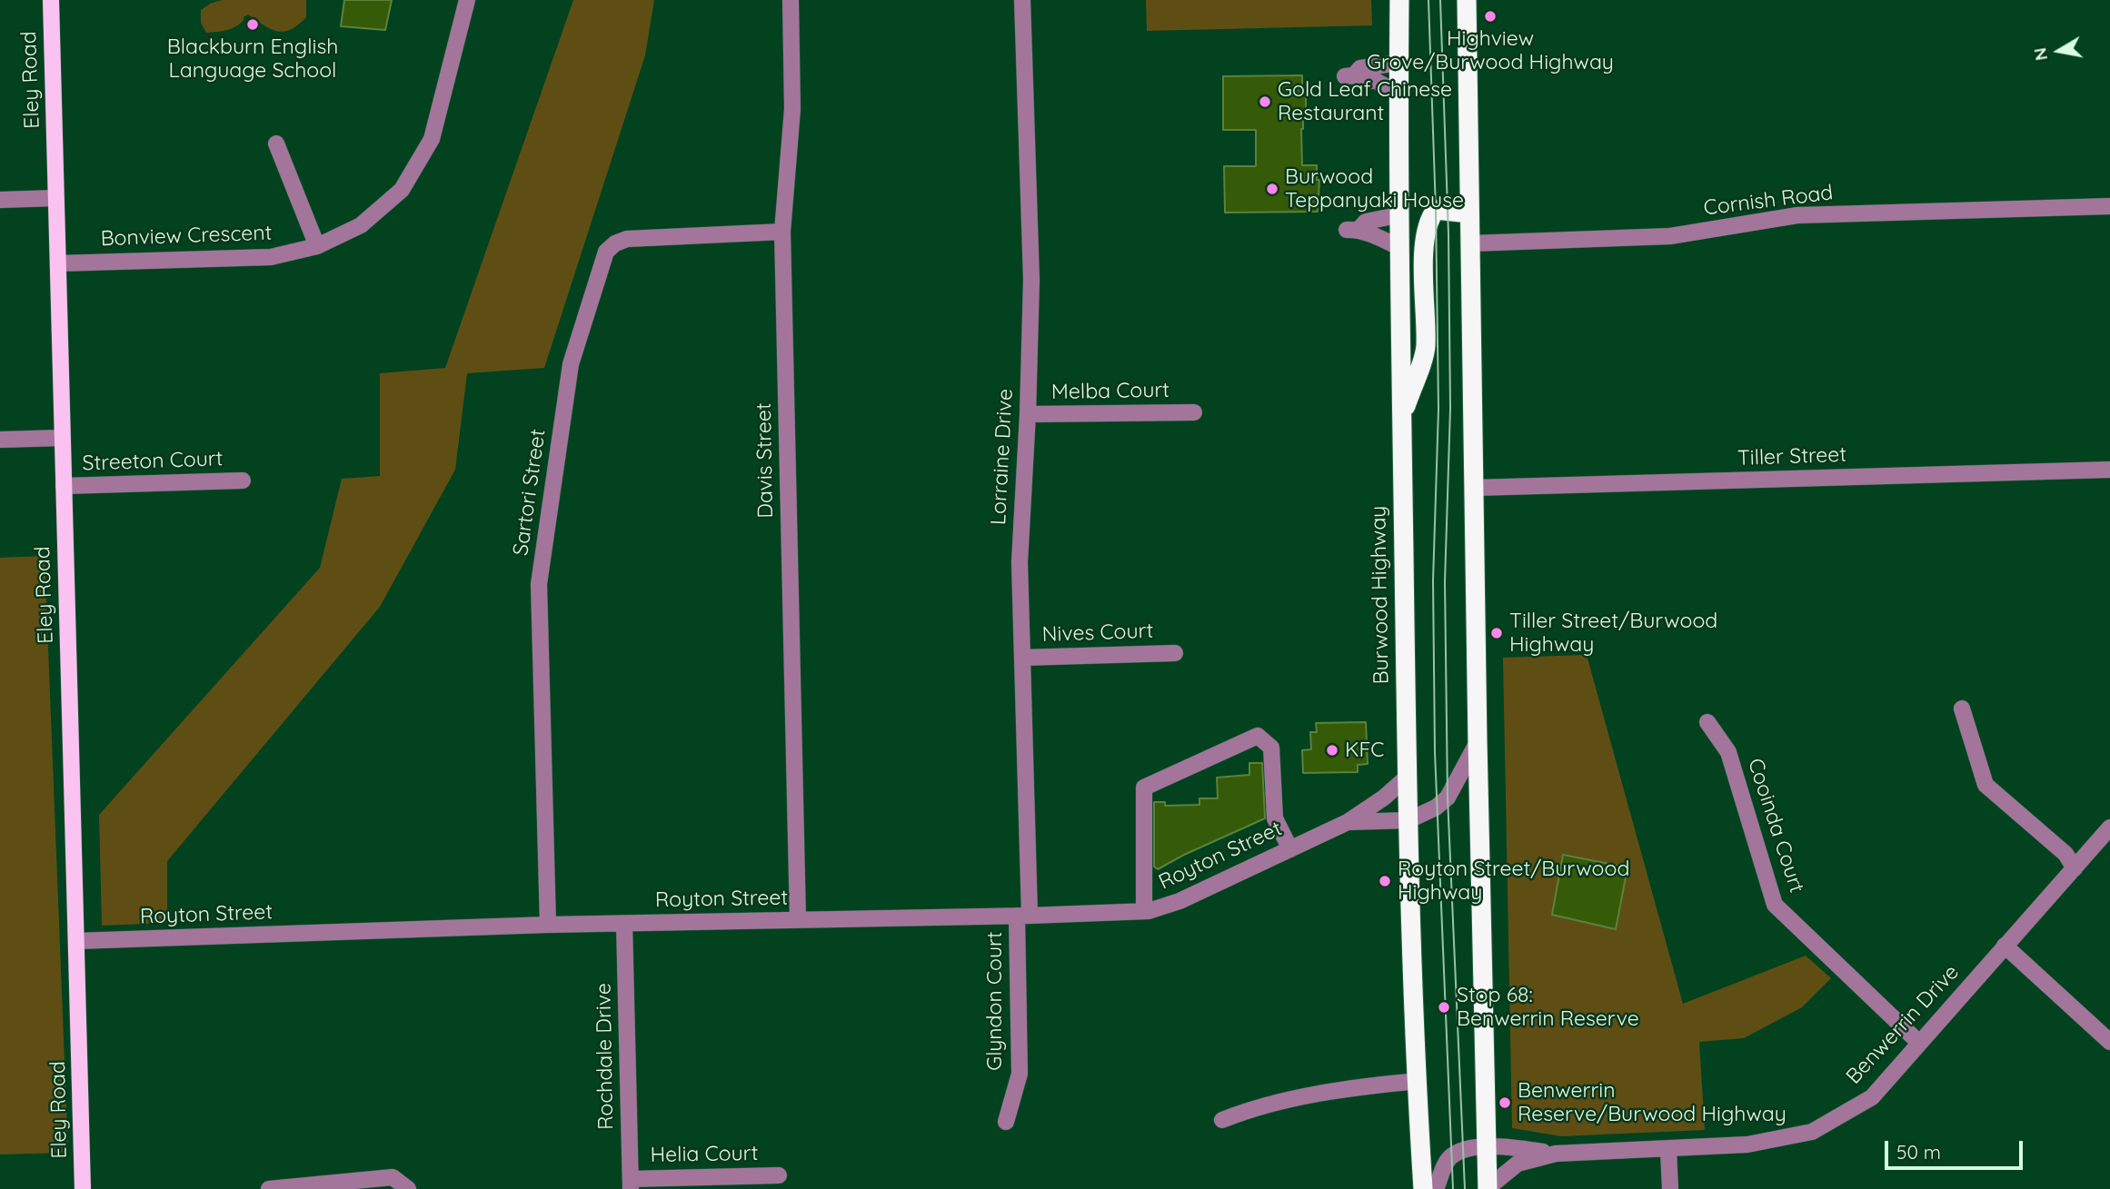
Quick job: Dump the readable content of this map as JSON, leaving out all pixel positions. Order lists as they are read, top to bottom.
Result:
{
  "streets": {
    "highway": ["Burwood Highway"],
    "main road": ["Eley Road"],
    "street": [
      "Cornish Road",
      "Bonview Crescent",
      "Melba Court",
      "Lorraine Drive",
      "Tiller Street",
      "Davis Street",
      "Streeton Court",
      "Sartori Street",
      "Nives Court",
      "Cooinda Court",
      "Royton Street",
      "Glyndon Court",
      "Benwerrin Drive",
      "Rochdale Drive",
      "Helia Court"
    ]
  },
  "crossings": [
    ["Eley Road", "Bonview Crescent"],
    ["Eley Road", "Streeton Court"],
    ["Eley Road", "Royton Street"],
    ["Melba Court", "Lorraine Drive"],
    ["Lorraine Drive", "Nives Court"],
    ["Lorraine Drive", "Royton Street"],
    ["Lorraine Drive", "Glyndon Court"],
    ["Davis Street", "Sartori Street"],
    ["Davis Street", "Royton Street"],
    ["Sartori Street", "Royton Street"],
    ["Burwood Highway", "Royton Street"],
    ["Cooinda Court", "Benwerrin Drive"],
    ["Royton Street", "Glyndon Court"],
    ["Royton Street", "Rochdale Drive"],
    ["Rochdale Drive", "Helia Court"]
  ],
  "places": [
    "Highview Grove/Burwood Highway",
    "Blackburn English Language School",
    "Gold Leaf Chinese Restaurant",
    "Burwood Teppanyaki House",
    "Tiller Street/Burwood Highway",
    "KFC",
    "Royton Street/Burwood Highway",
    "Stop 68: Benwerrin Reserve",
    "Benwerrin Reserve/Burwood Highway"
  ],
  "scale_bar": "50 m",
  "north": "left"
}
